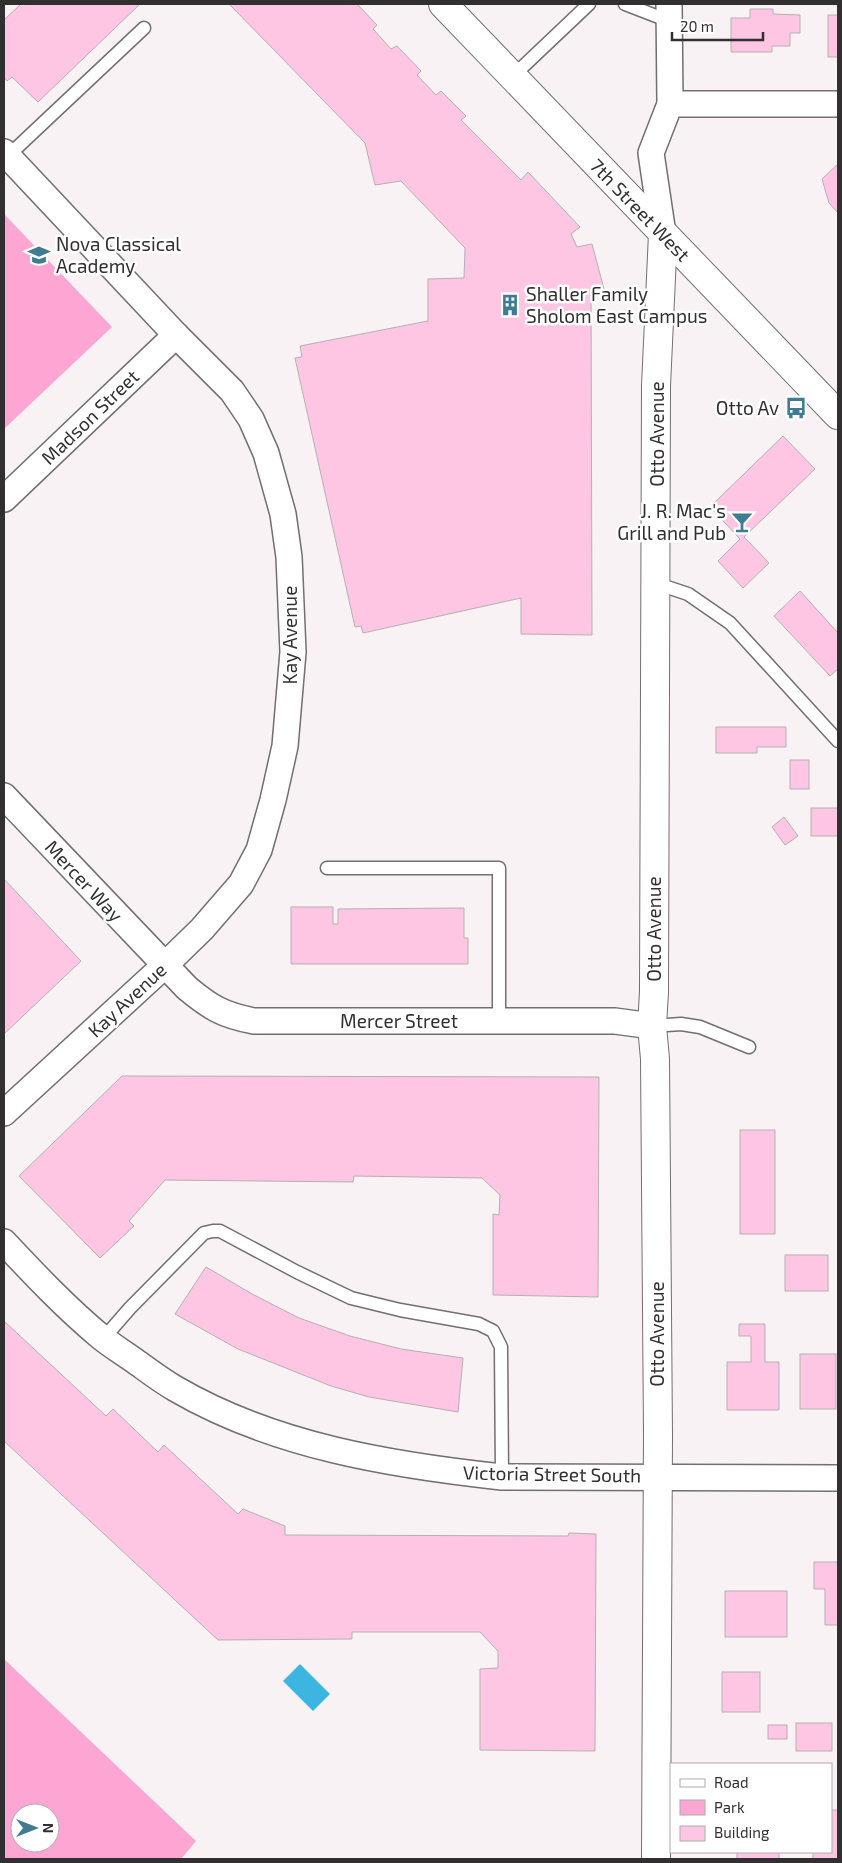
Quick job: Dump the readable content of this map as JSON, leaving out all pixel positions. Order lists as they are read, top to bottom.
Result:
{
  "streets": {
    "street": [
      "7th Street West",
      "Madson Street",
      "Otto Avenue",
      "Kay Avenue",
      "Mercer Way",
      "Mercer Street",
      "Victoria Street South"
    ]
  },
  "crossings": [
    ["7th Street West", "Otto Avenue"],
    ["Madson Street", "Kay Avenue"],
    ["Otto Avenue", "Mercer Street"],
    ["Otto Avenue", "Victoria Street South"],
    ["Kay Avenue", "Mercer Way"],
    ["Kay Avenue", "Mercer Street"],
    ["Mercer Way", "Mercer Street"]
  ],
  "places": {
    "school or university": ["Nova Classical Academy"],
    "building": ["Shaller Family Sholom East Campus"],
    "bus stop": ["Otto Av"],
    "bar": ["J. R. Mac's Grill and Pub"]
  },
  "legend": ["Road", "Park", "Building"],
  "scale_bar": "20 m",
  "north": "right"
}
